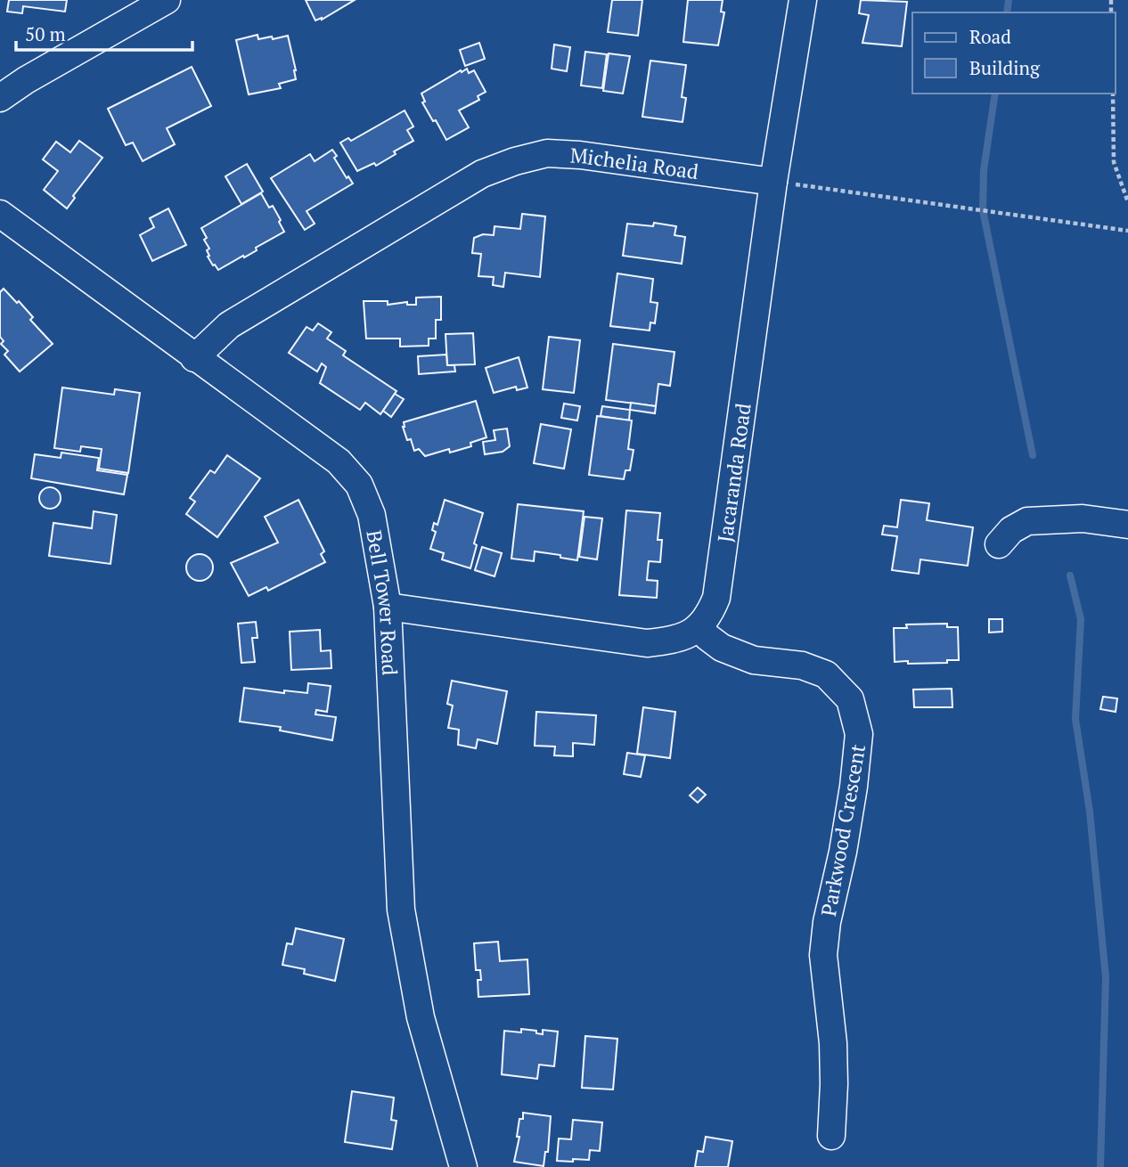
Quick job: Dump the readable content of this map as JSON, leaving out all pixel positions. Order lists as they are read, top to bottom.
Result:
{
  "streets": {
    "street": [
      "Michelia Road",
      "Jacaranda Road",
      "Bell Tower Road",
      "Parkwood Crescent"
    ]
  },
  "crossings": [
    ["Michelia Road", "Jacaranda Road"],
    ["Michelia Road", "Bell Tower Road"],
    ["Jacaranda Road", "Parkwood Crescent"]
  ],
  "legend": ["Road", "Building"],
  "scale_bar": "50 m"
}
